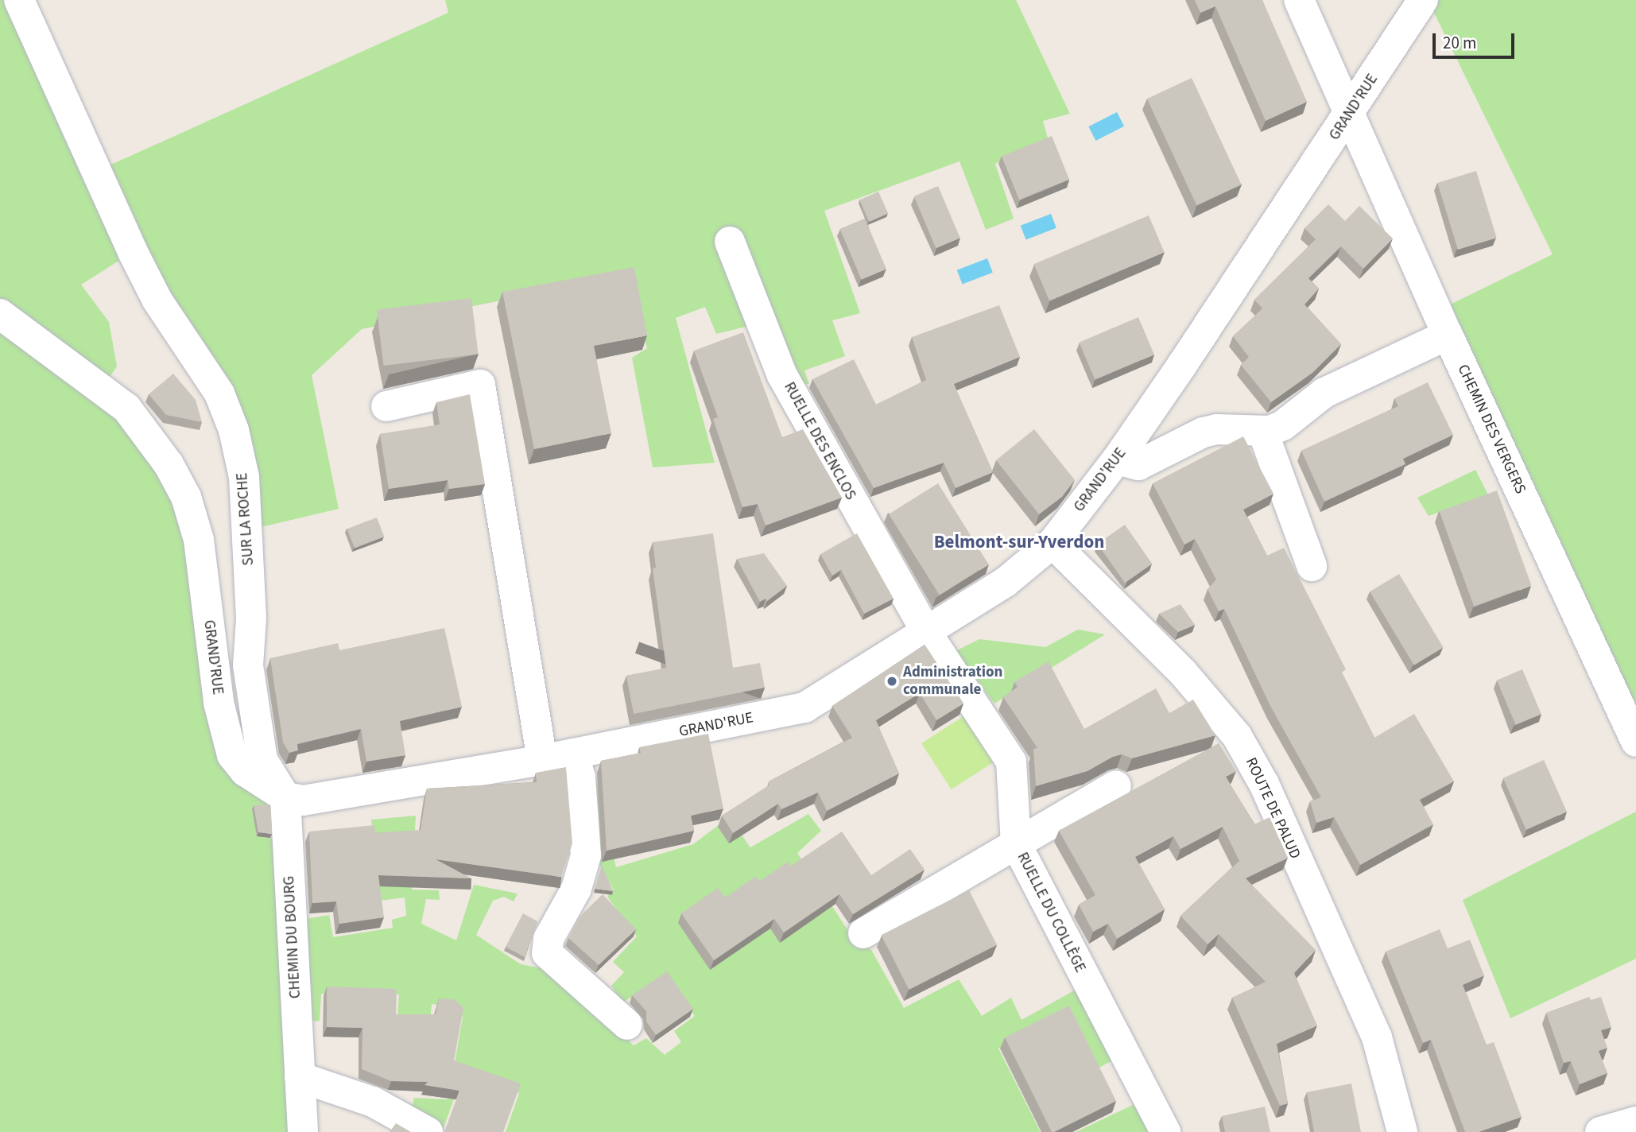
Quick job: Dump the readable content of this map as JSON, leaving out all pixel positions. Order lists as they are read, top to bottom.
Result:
{
  "streets": {
    "street": [
      "GRAND'RUE",
      "CHEMIN DES VERGERS",
      "RUELLE DES ENCLOS",
      "SUR LA ROCHE",
      "ROUTE DE PALUD",
      "RUELLE DU COLLÈGE",
      "CHEMIN DU BOURG"
    ]
  },
  "crossings": [
    ["GRAND'RUE", "CHEMIN DES VERGERS"],
    ["GRAND'RUE", "RUELLE DES ENCLOS"],
    ["GRAND'RUE", "SUR LA ROCHE"],
    ["GRAND'RUE", "ROUTE DE PALUD"],
    ["GRAND'RUE", "RUELLE DU COLLÈGE"],
    ["GRAND'RUE", "CHEMIN DU BOURG"],
    ["RUELLE DES ENCLOS", "RUELLE DU COLLÈGE"],
    ["SUR LA ROCHE", "CHEMIN DU BOURG"]
  ],
  "districts": ["Belmont-sur-Yverdon"],
  "places": ["Administration communale"],
  "scale_bar": "20 m"
}
